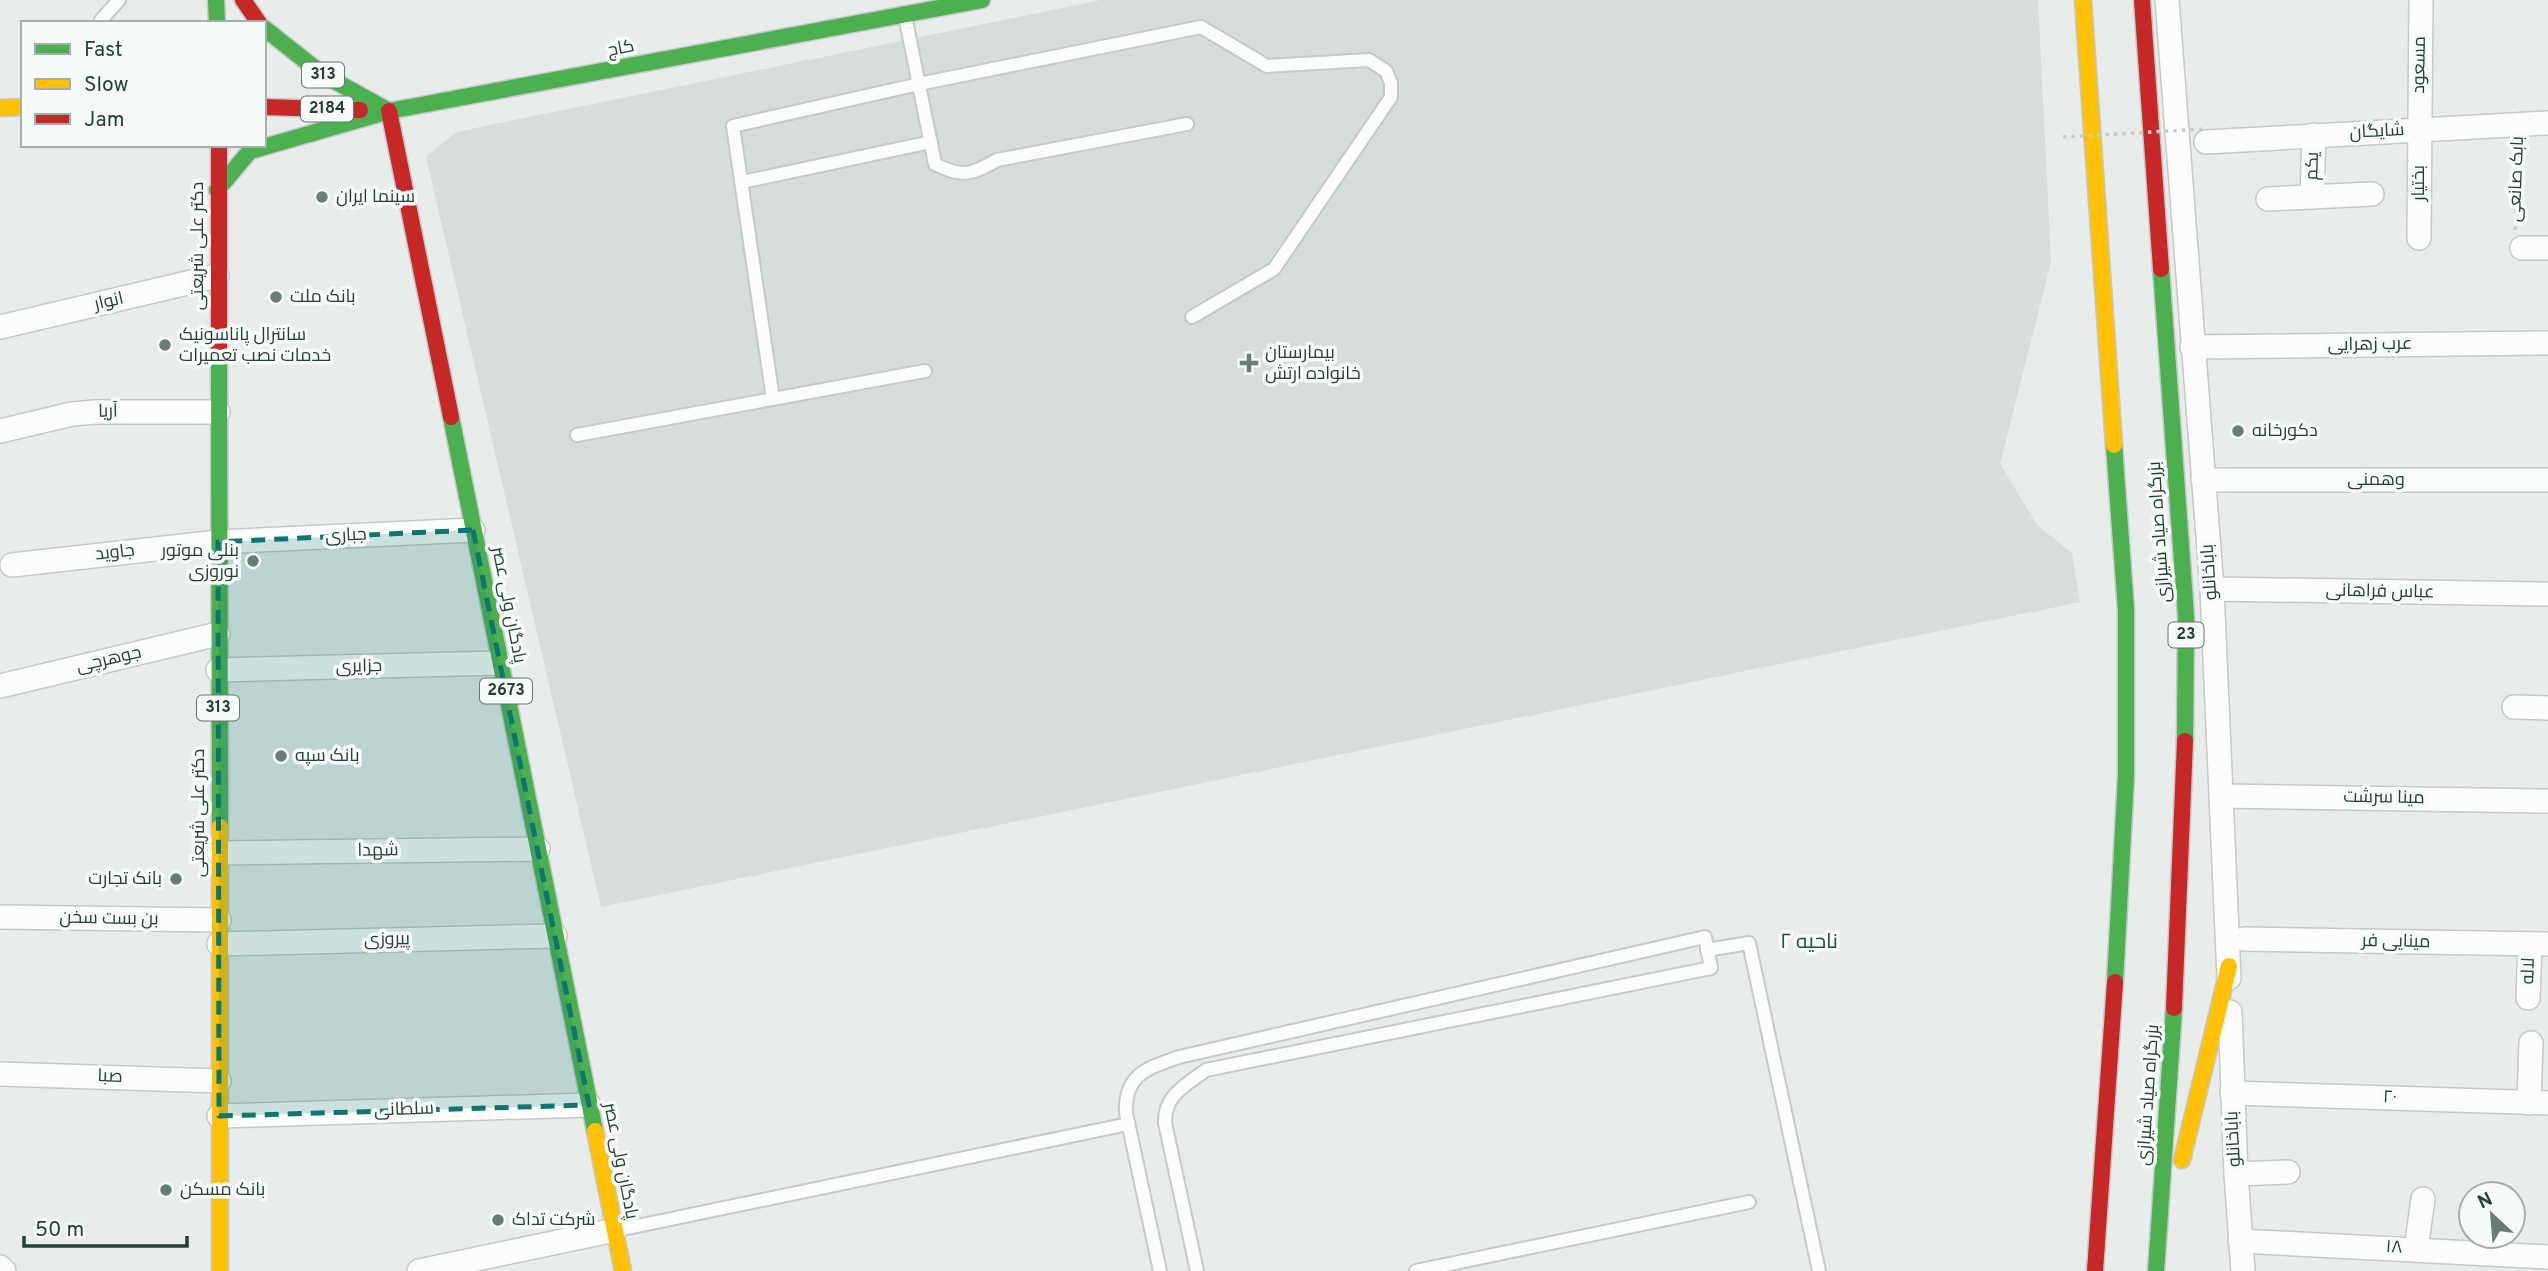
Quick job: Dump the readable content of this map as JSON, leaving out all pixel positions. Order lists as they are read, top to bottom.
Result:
{
  "streets": {
    "main road": [
      "کاج",
      "313",
      "2184",
      "دکتر علی شریعتی",
      "بزرگراه صیاد شیرازی",
      "پادگان ولی عصر",
      "23",
      "2673"
    ],
    "street": [
      "مسعود",
      "شایگان",
      "یکم",
      "بابک صانعی",
      "بختیار",
      "انوار",
      "عرب زهرایی",
      "آریا",
      "وهمنی",
      "جباری",
      "جاوید",
      "باباخانلو",
      "عباس فراهانی",
      "جوهرچی",
      "جزایری",
      "مینا سرشت",
      "شهدا",
      "بن بست سخن",
      "پیروزی",
      "مینایی فر",
      "لاله",
      "صبا",
      "۲۰",
      "سلطانی",
      "۱۸"
    ]
  },
  "crossings": [
    ["کاج", "313"],
    ["کاج", "پادگان ولی عصر"],
    ["مسعود", "شایگان"],
    ["مسعود", "بختیار"],
    ["313", "پادگان ولی عصر"],
    ["شایگان", "یکم"],
    ["شایگان", "بابک صانعی"],
    ["شایگان", "بختیار"],
    ["دکتر علی شریعتی", "انوار"],
    ["دکتر علی شریعتی", "آریا"],
    ["دکتر علی شریعتی", "جباری"],
    ["دکتر علی شریعتی", "جاوید"],
    ["دکتر علی شریعتی", "جوهرچی"],
    ["دکتر علی شریعتی", "جزایری"],
    ["دکتر علی شریعتی", "شهدا"],
    ["دکتر علی شریعتی", "بن بست سخن"],
    ["دکتر علی شریعتی", "پیروزی"],
    ["دکتر علی شریعتی", "صبا"],
    ["دکتر علی شریعتی", "سلطانی"],
    ["عرب زهرایی", "باباخانلو"],
    ["وهمنی", "باباخانلو"],
    ["جباری", "جاوید"],
    ["جباری", "پادگان ولی عصر"],
    ["باباخانلو", "عباس فراهانی"],
    ["باباخانلو", "مینا سرشت"],
    ["باباخانلو", "۲۰"],
    ["باباخانلو", "۱۸"],
    ["پادگان ولی عصر", "جزایری"],
    ["پادگان ولی عصر", "شهدا"],
    ["پادگان ولی عصر", "پیروزی"],
    ["پادگان ولی عصر", "سلطانی"],
    ["مینایی فر", "لاله"]
  ],
  "districts": ["ناحیه ۲"],
  "places": {
    "other": [
      "سینما ایران",
      "بانک ملت",
      "سانترال پاناسونیک خدمات نصب تعمیرات",
      "دکورخانه",
      "بنلی موتور نوروزی",
      "بانک سپه",
      "بانک تجارت",
      "بانک مسکن",
      "شرکت تداک"
    ],
    "health": ["بیمارستان خانواده ارتش"]
  },
  "legend": ["Fast", "Slow", "Jam"],
  "scale_bar": "50 m",
  "north": "top left"
}
